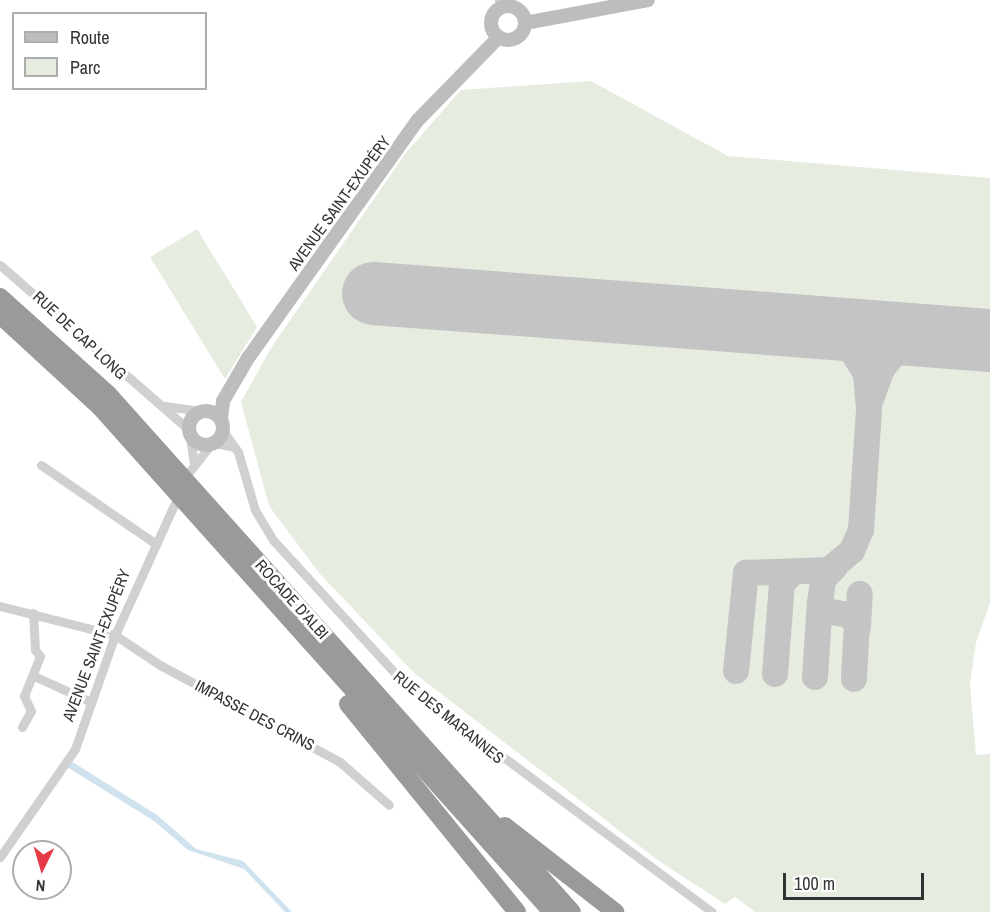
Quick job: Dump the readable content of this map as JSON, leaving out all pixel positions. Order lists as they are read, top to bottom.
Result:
{
  "streets": {
    "highway": ["ROCADE D'ALBI"],
    "street": [
      "AVENUE SAINT-EXUPÉRY",
      "RUE DE CAP LONG",
      "IMPASSE DES CRINS",
      "RUE DES MARANNES"
    ]
  },
  "crossings": [
    ["AVENUE SAINT-EXUPÉRY", "IMPASSE DES CRINS"],
    ["AVENUE SAINT-EXUPÉRY", "RUE DES MARANNES"]
  ],
  "legend": ["Route", "Parc"],
  "scale_bar": "100 m",
  "north": "bottom"
}
